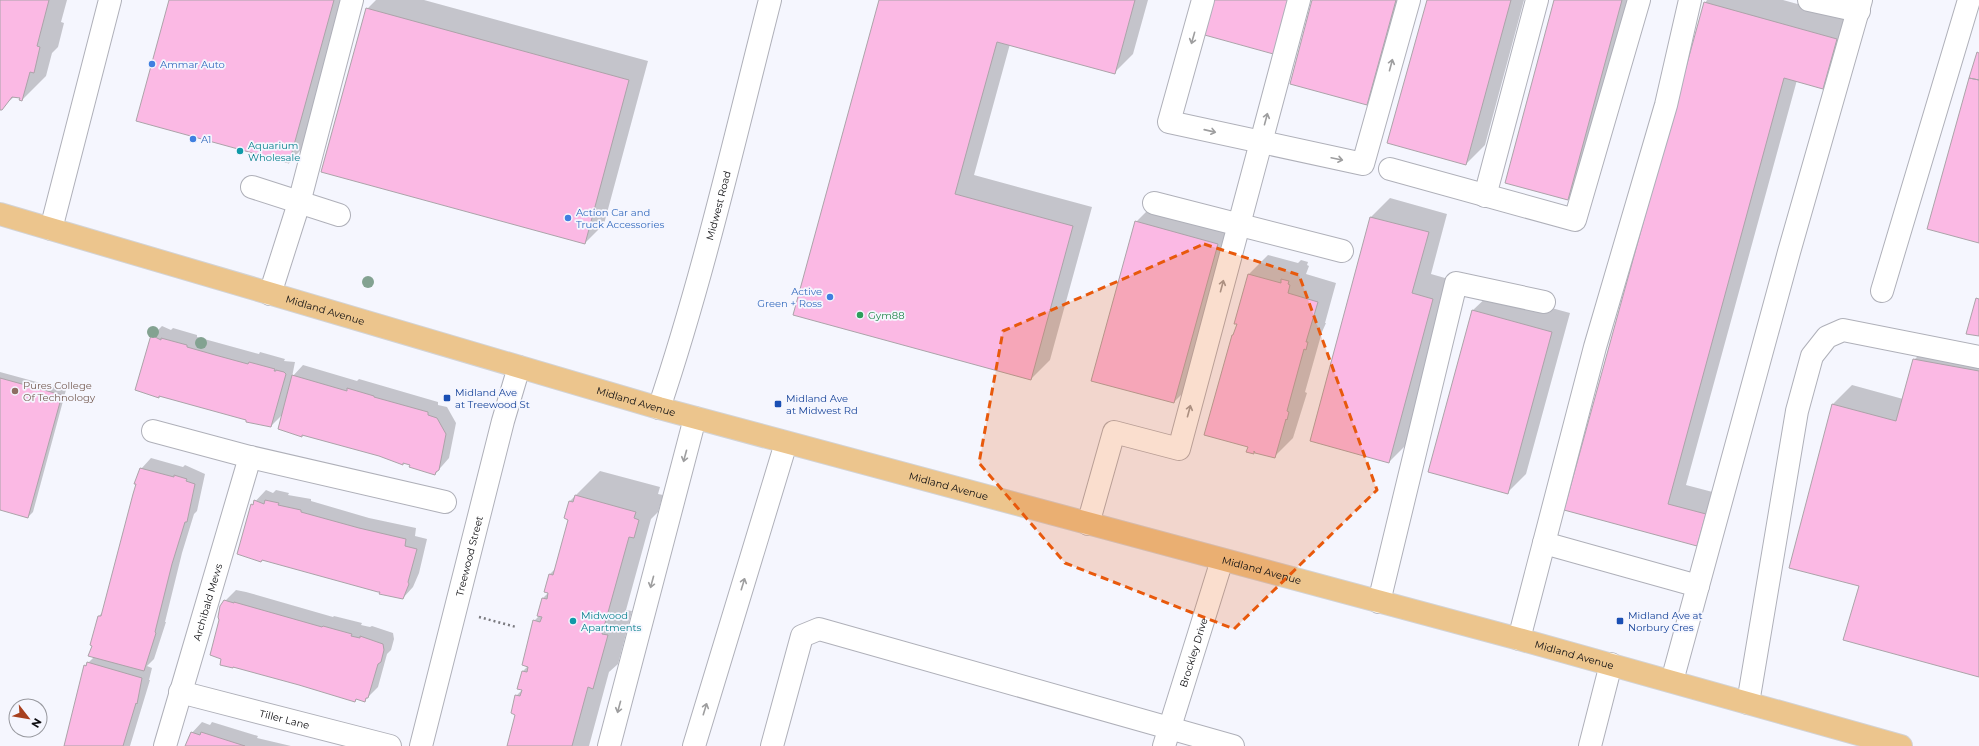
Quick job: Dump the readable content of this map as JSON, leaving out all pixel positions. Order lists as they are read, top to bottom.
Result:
{
  "streets": {
    "main road": ["Midland Avenue"],
    "street": [
      "Midwest Road",
      "Treewood Street",
      "Archibald Mews",
      "Brockley Drive",
      "Tiller Lane"
    ]
  },
  "crossings": [
    ["Midwest Road", "Midland Avenue"],
    ["Midland Avenue", "Treewood Street"],
    ["Midland Avenue", "Brockley Drive"],
    ["Archibald Mews", "Tiller Lane"]
  ],
  "places": {
    "other": [
      "Ammar Auto",
      "A1",
      "Aquarium Wholesale",
      "Action Car and Truck Accessories",
      "Active Green + Ross",
      "Gym88",
      "Pures College Of Technology",
      "Midwood Apartments"
    ],
    "transit": ["Midland Ave at Treewood St", "Midland Ave at Midwest Rd", "Midland Ave at Norbury Cres"]
  },
  "north": "bottom right"
}
